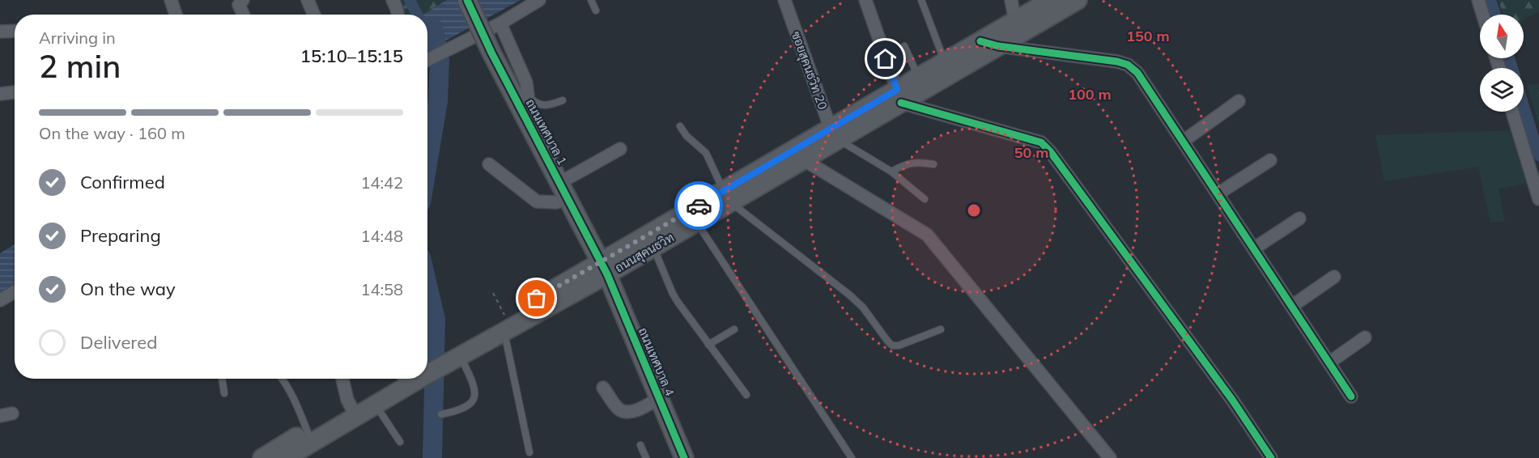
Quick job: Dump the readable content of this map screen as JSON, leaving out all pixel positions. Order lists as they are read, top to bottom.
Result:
{
  "streets": {
    "main road": ["ถนนเทศบาล 1", "ถนนสุคนธวิท", "ถนนเทศบาล 4"],
    "street": ["ซอยสุคนธวิท 20"]
  },
  "crossings": [
    ["ซอยสุคนธวิท 20", "ถนนสุคนธวิท"],
    ["ถนนเทศบาล 1", "ถนนสุคนธวิท"],
    ["ถนนเทศบาล 1", "ถนนเทศบาล 4"],
    ["ถนนสุคนธวิท", "ถนนเทศบาล 4"]
  ],
  "north": "top",
  "page": {
    "heading": ["2 min", "Arriving in", "15:10–15:15"],
    "bar": "On the way · 160 m",
    "list": [
      ["Confirmed", "14:42"],
      ["Preparing", "14:48"],
      ["On the way", "14:58"],
      "Delivered"
    ]
  },
  "rings": ["150 m", "100 m", "50 m"]
}
